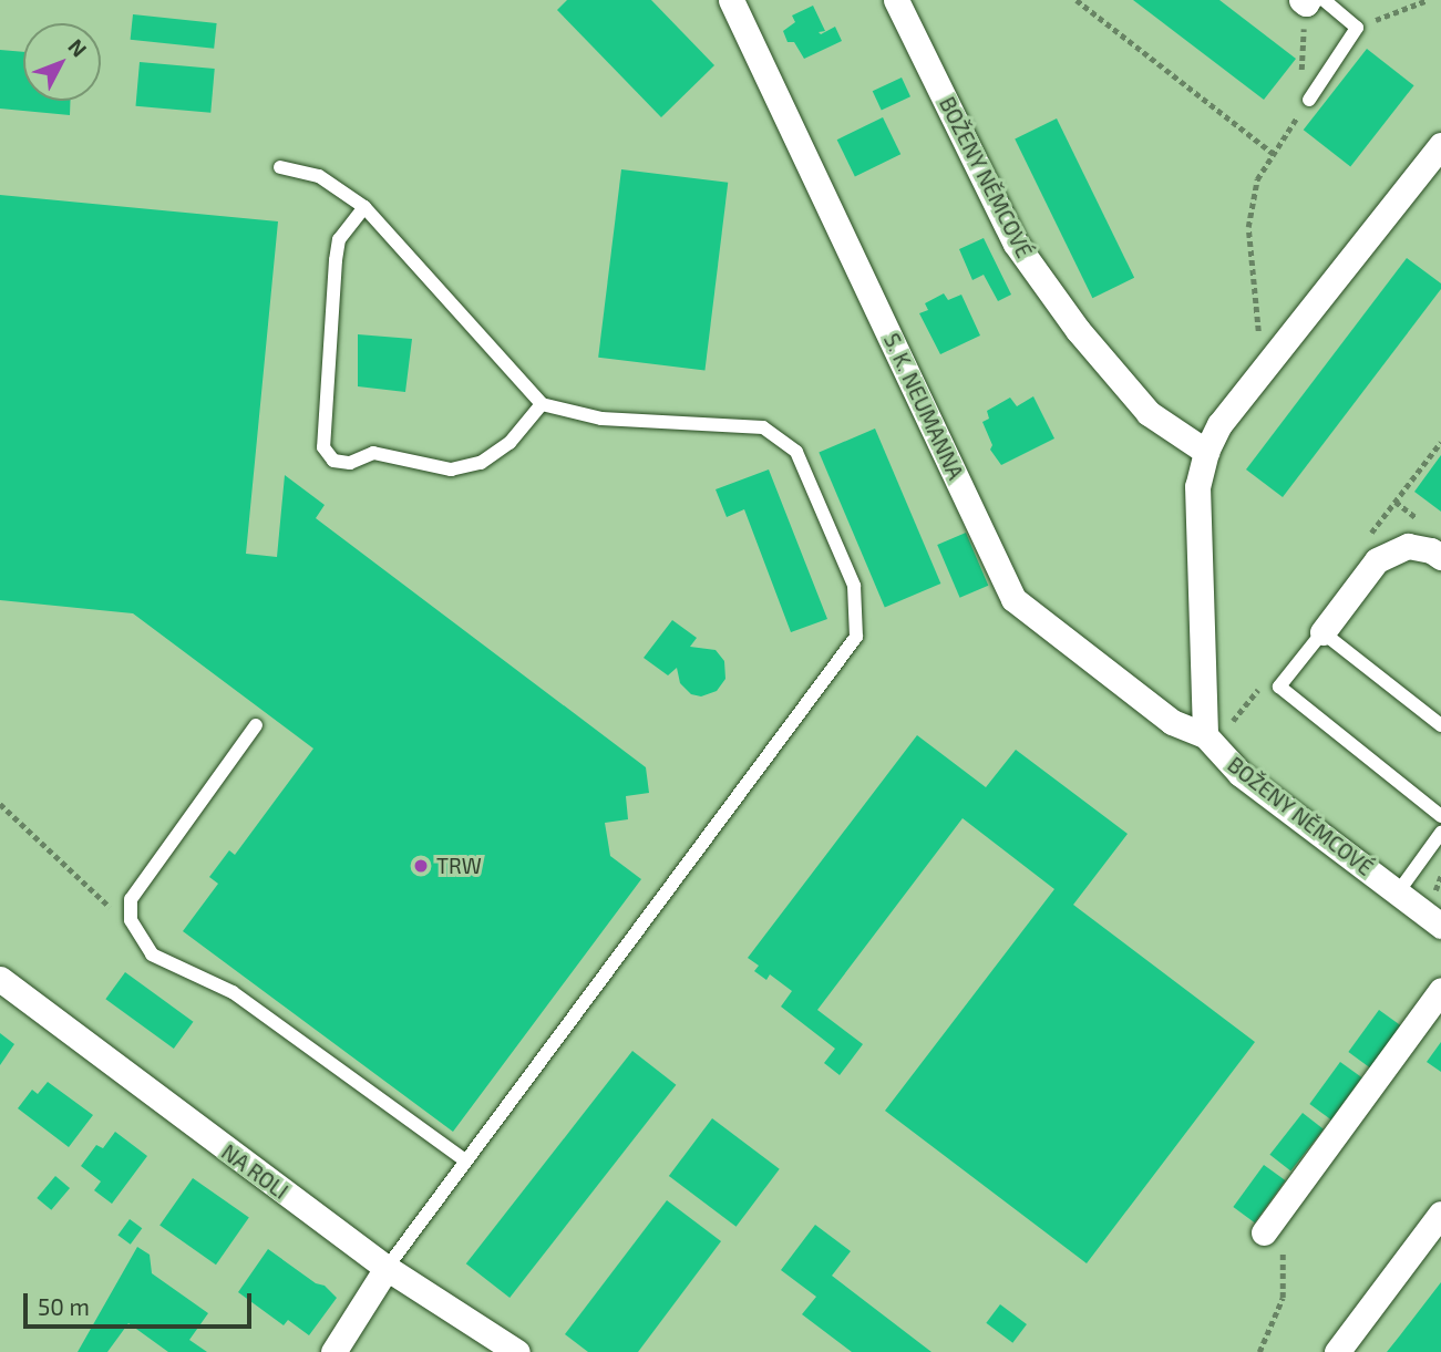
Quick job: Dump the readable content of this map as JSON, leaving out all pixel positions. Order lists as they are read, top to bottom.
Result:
{
  "streets": {
    "street": ["BOŽENY NĚMCOVÉ", "S. K. NEUMANNA", "NA ROLI"]
  },
  "crossings": [
    ["BOŽENY NĚMCOVÉ", "S. K. NEUMANNA"]
  ],
  "places": ["TRW"],
  "scale_bar": "50 m",
  "north": "top right"
}
